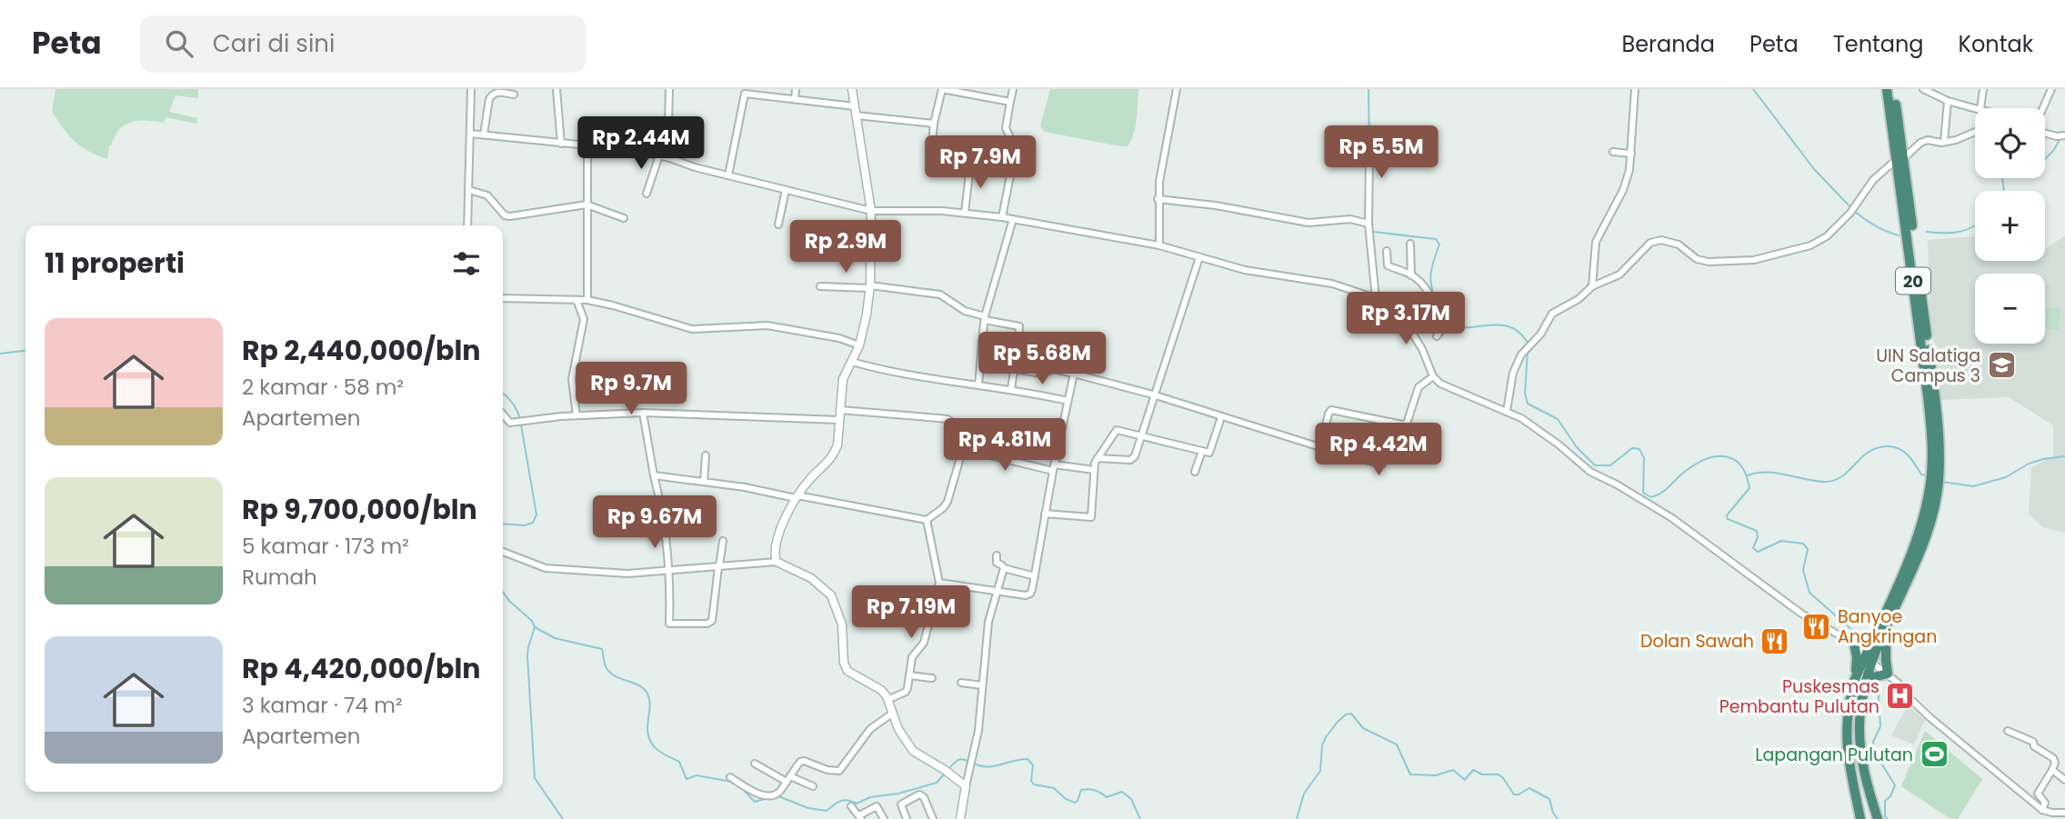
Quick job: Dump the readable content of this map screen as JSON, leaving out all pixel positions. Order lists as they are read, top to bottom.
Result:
{
  "streets": {
    "highway": ["20"]
  },
  "places": {
    "school or university": ["UIN Salatiga Campus 3"],
    "restaurant": ["Banyoe Angkringan", "Dolan Sawah"],
    "hospital": ["Puskesmas Pembantu Pulutan"],
    "sports": ["Lapangan Pulutan"]
  },
  "page": {
    "header": "Peta",
    "search": "Cari di sini",
    "nav": [
      "Beranda",
      "Peta",
      "Tentang",
      "Kontak"
    ],
    "map_buttons": ["+", "−"],
    "price": [
      "Rp 2.44M",
      "Rp 5.5M",
      "Rp 7.9M",
      "Rp 2.9M",
      "Rp 3.17M",
      "Rp 5.68M",
      "Rp 9.7M",
      "Rp 4.81M",
      "Rp 4.42M",
      "Rp 9.67M",
      "Rp 7.19M"
    ],
    "heading": "11 properti",
    "list": [
      {
        "name": "Rp 2,440,000/bln",
        "note": "2 kamar · 58 m² · Apartemen"
      },
      {
        "name": "Rp 9,700,000/bln",
        "note": "5 kamar · 173 m² · Rumah"
      },
      {
        "name": "Rp 4,420,000/bln",
        "note": "3 kamar · 74 m² · Apartemen"
      }
    ]
  }
}
